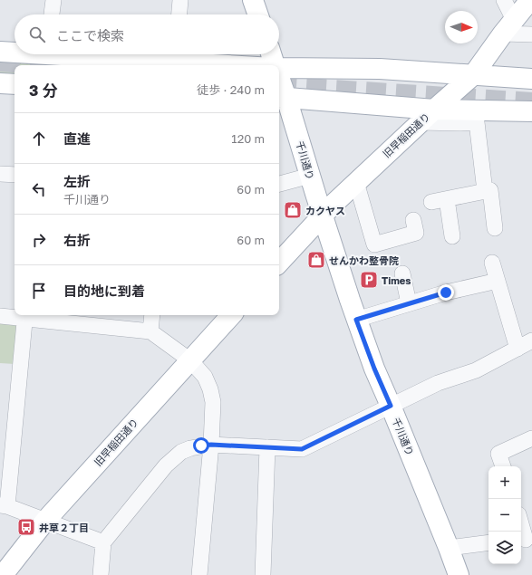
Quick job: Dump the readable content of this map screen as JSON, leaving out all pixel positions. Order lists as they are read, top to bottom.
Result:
{
  "streets": {
    "main road": ["旧早稲田通り", "千川通り"]
  },
  "crossings": [
    ["旧早稲田通り", "千川通り"]
  ],
  "places": {
    "shop": ["カクヤス", "せんかわ整骨院"],
    "parking": ["Times"],
    "bus stop": ["井草２丁目"]
  },
  "north": "right",
  "page": {
    "search": "ここで検索",
    "heading": ["3 分", "徒歩 · 240 m"],
    "list": [
      ["直進", "120 m"],
      ["左折", "千川通り", "60 m"],
      ["右折", "60 m"],
      "目的地に到着"
    ],
    "map_buttons": ["+", "−"]
  }
}
